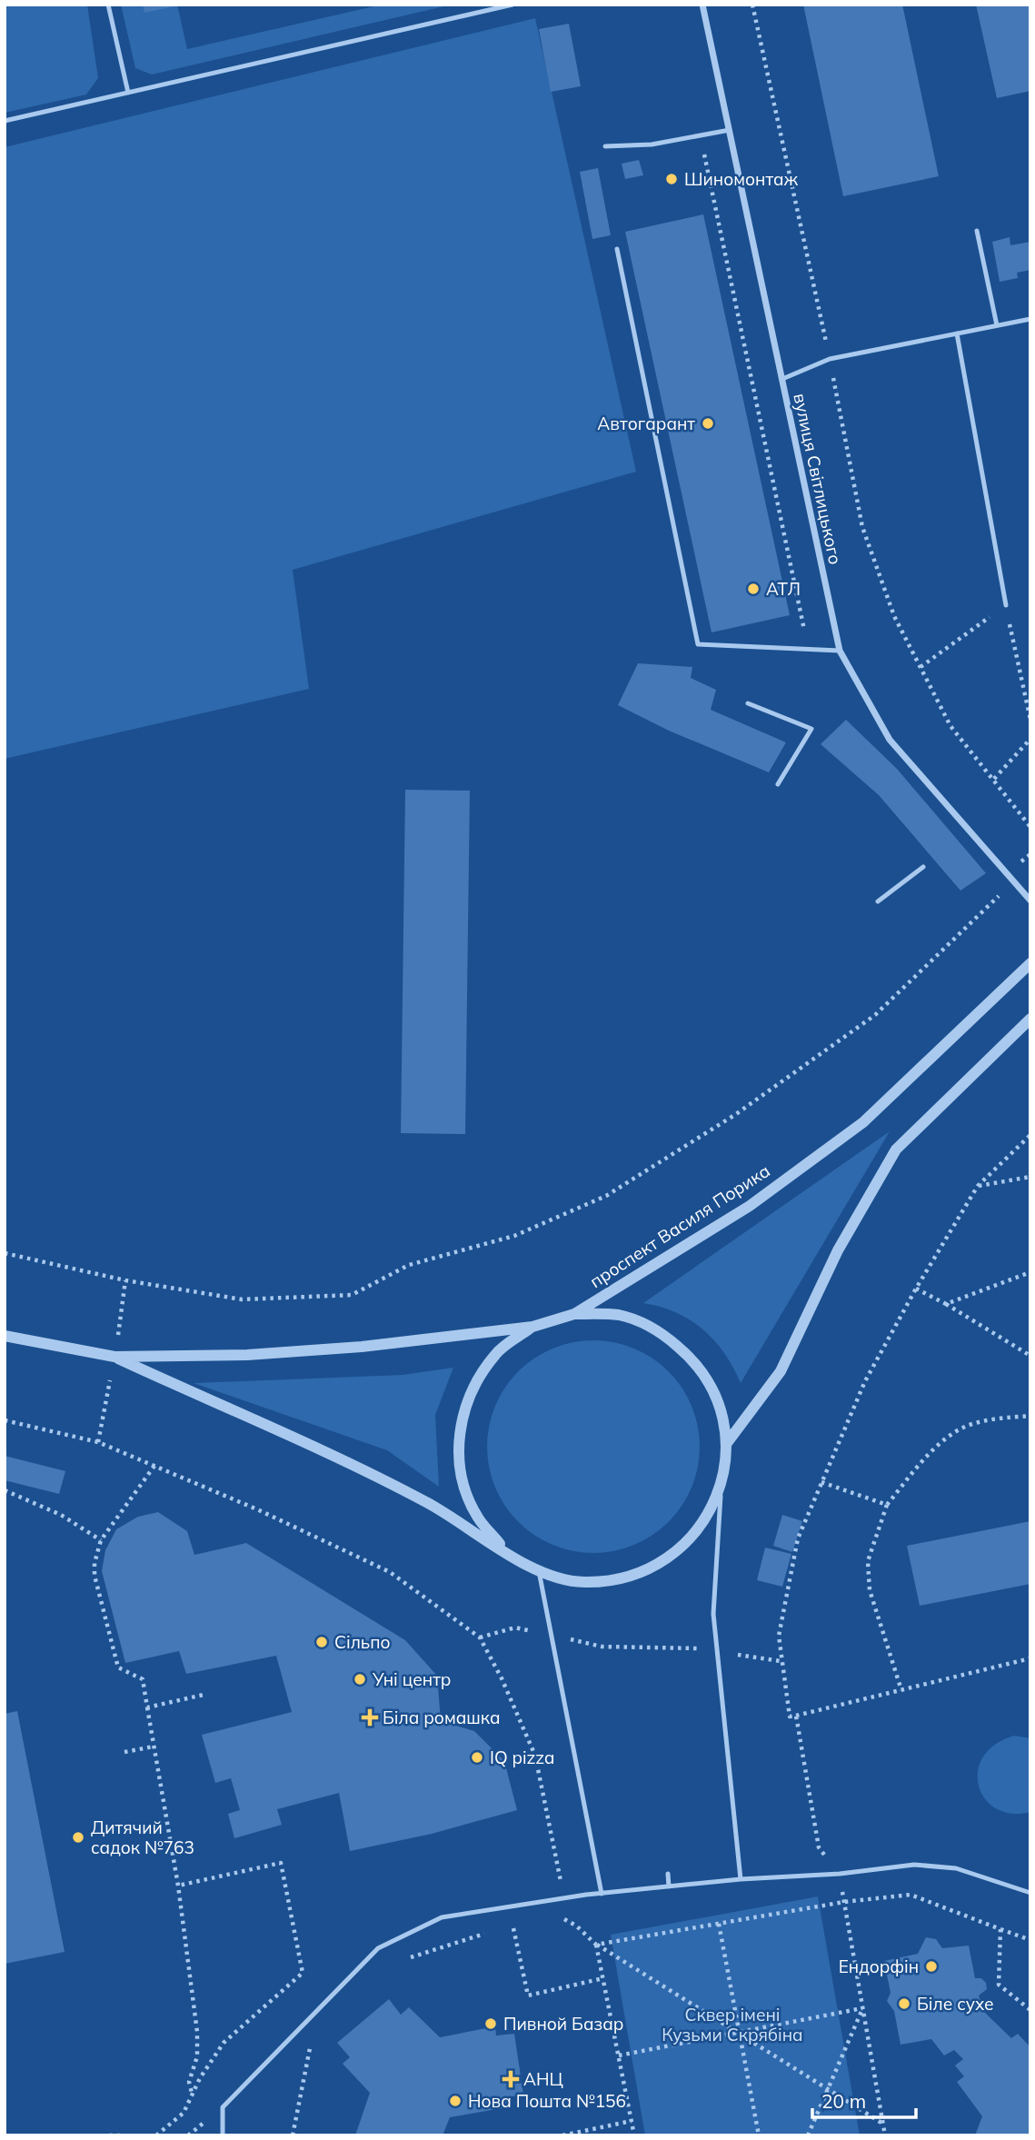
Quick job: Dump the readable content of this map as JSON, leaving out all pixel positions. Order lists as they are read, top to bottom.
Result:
{
  "streets": {
    "street": ["вулиця Світлицького", "проспект Василя Порика"]
  },
  "parks": ["Сквер імені Кузьми Скрябіна"],
  "places": {
    "other": [
      "Шиномонтаж",
      "Автогарант",
      "АТЛ",
      "Сільпо",
      "Уні центр",
      "IQ pizza",
      "Дитячий садок №763",
      "Ендорфін",
      "Біле сухе",
      "Пивной Базар",
      "Нова Пошта №156"
    ],
    "health": ["Біла ромашка", "АНЦ"]
  },
  "scale_bar": "20 m"
}
